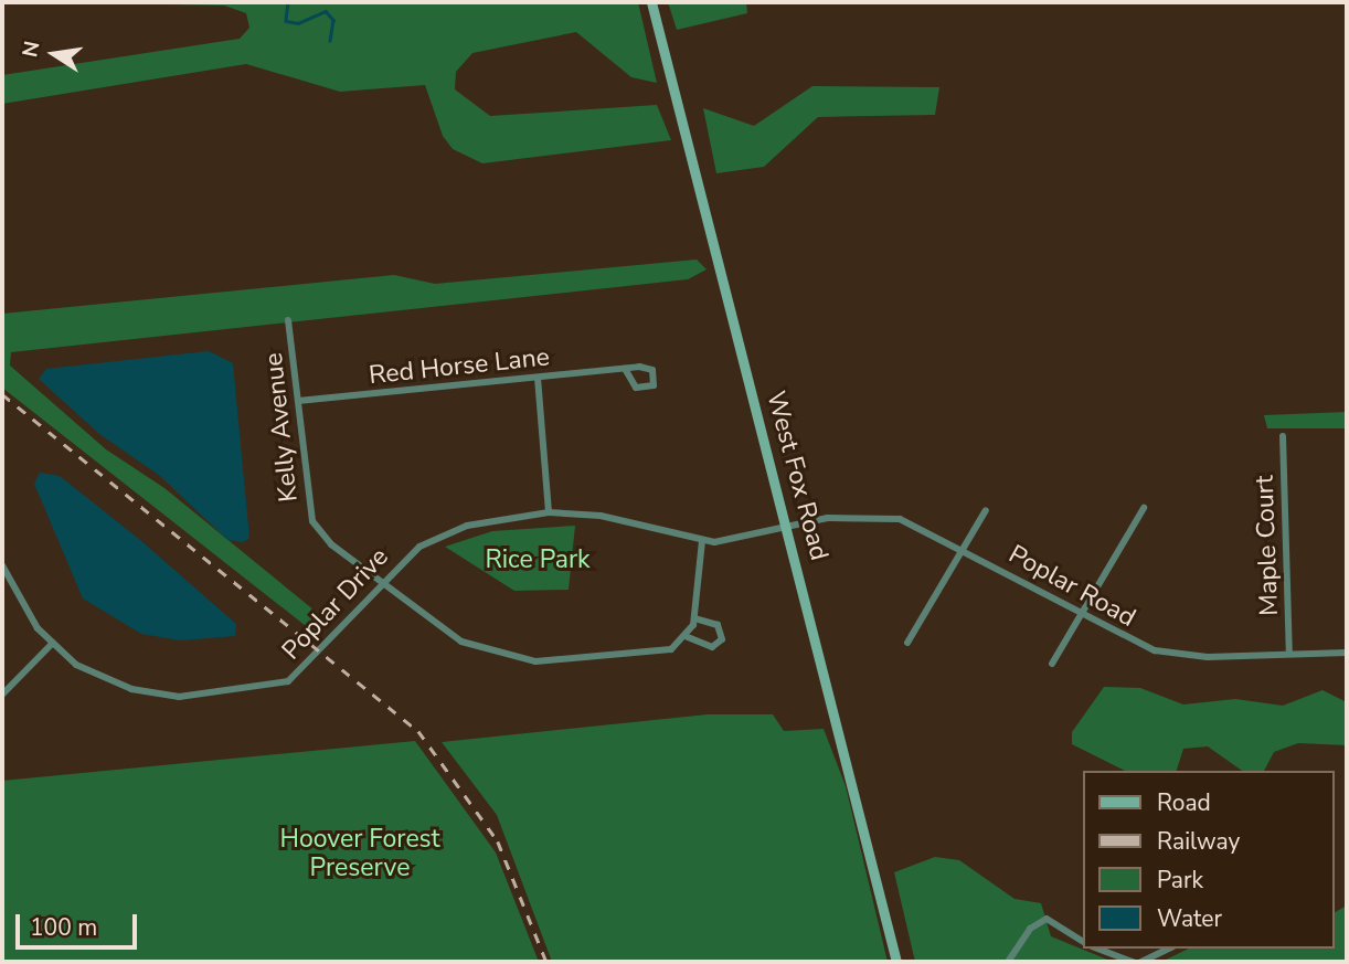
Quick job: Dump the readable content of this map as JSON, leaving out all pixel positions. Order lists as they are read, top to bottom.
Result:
{
  "streets": {
    "street": [
      "Red Horse Lane",
      "Kelly Avenue",
      "West Fox Road",
      "Maple Court",
      "Poplar Road",
      "Poplar Drive"
    ]
  },
  "crossings": [
    ["Red Horse Lane", "Kelly Avenue"],
    ["Kelly Avenue", "Poplar Drive"],
    ["West Fox Road", "Poplar Road"],
    ["West Fox Road", "Poplar Drive"],
    ["Maple Court", "Poplar Road"],
    ["Poplar Road", "Poplar Drive"]
  ],
  "parks": ["Rice Park", "Hoover Forest Preserve"],
  "legend": [
    "Road",
    "Railway",
    "Park",
    "Water"
  ],
  "scale_bar": "100 m",
  "north": "left"
}
